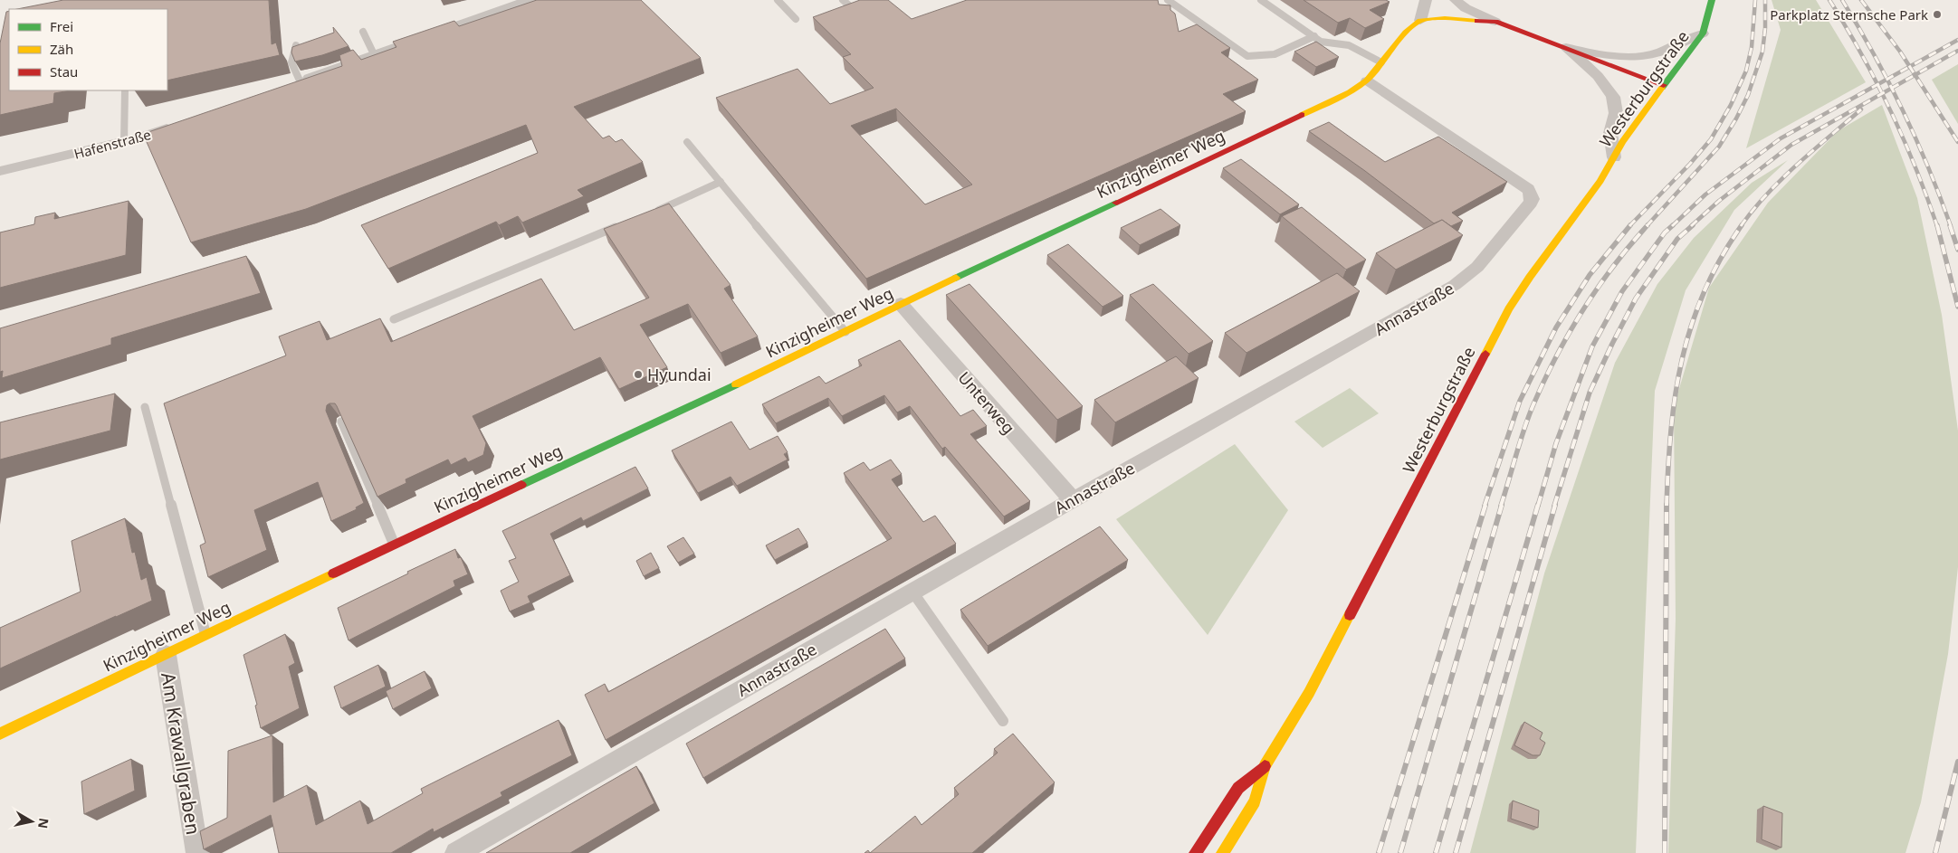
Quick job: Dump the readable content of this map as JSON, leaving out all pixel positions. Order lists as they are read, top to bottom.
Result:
{
  "streets": {
    "street": [
      "Westerburgstraße",
      "Hafenstraße",
      "Kinzigheimer Weg",
      "Annastraße",
      "Unterweg",
      "Am Krawallgraben"
    ]
  },
  "crossings": [
    ["Kinzigheimer Weg", "Annastraße"],
    ["Kinzigheimer Weg", "Unterweg"],
    ["Kinzigheimer Weg", "Am Krawallgraben"],
    ["Annastraße", "Unterweg"]
  ],
  "places": ["Parkplatz Sternsche Park", "Hyundai"],
  "legend": ["Frei", "Zäh", "Stau"],
  "north": "right"
}
